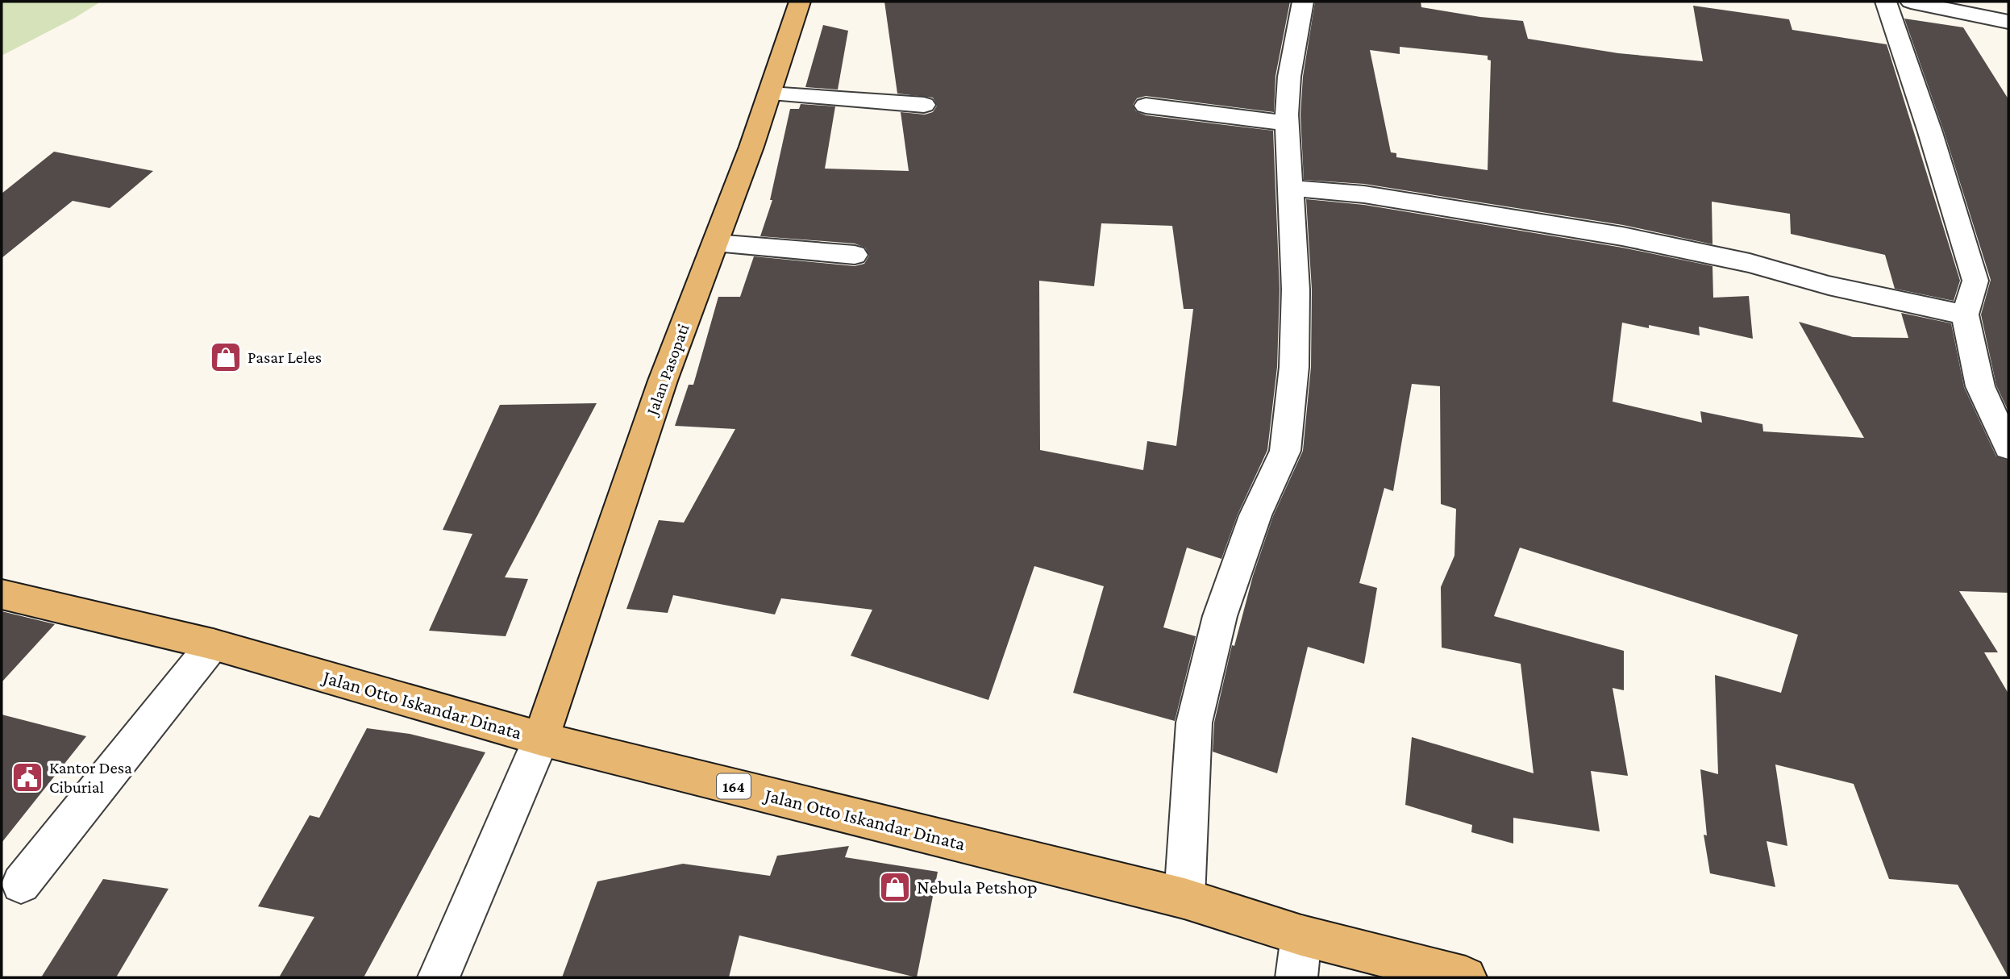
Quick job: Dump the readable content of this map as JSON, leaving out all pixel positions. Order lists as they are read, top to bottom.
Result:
{
  "streets": {
    "main road": ["Jalan Pasopati", "Jalan Otto Iskandar Dinata", "164"]
  },
  "crossings": [
    ["Jalan Pasopati", "Jalan Otto Iskandar Dinata"]
  ],
  "places": {
    "shop": ["Pasar Leles", "Nebula Petshop"],
    "public building": ["Kantor Desa Ciburial"]
  }
}
